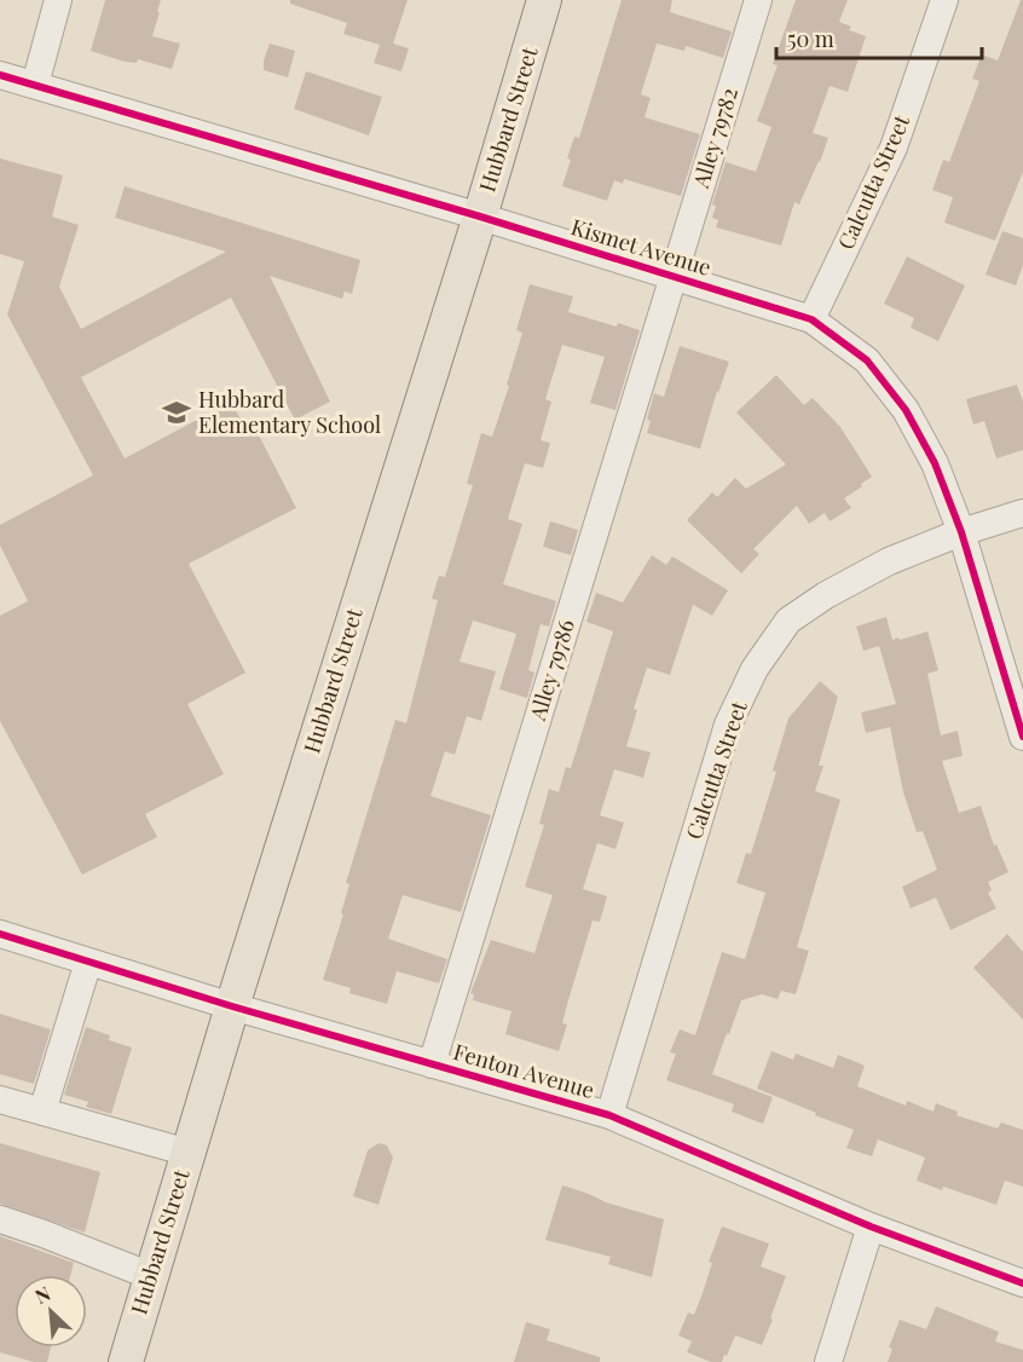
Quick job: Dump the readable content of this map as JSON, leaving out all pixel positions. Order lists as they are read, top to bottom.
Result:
{
  "streets": {
    "main road": ["Hubbard Street"],
    "street": [
      "Alley 79782",
      "Calcutta Street",
      "Kismet Avenue",
      "Alley 79786",
      "Fenton Avenue"
    ]
  },
  "crossings": [
    ["Hubbard Street", "Kismet Avenue"],
    ["Hubbard Street", "Fenton Avenue"],
    ["Alley 79782", "Kismet Avenue"],
    ["Alley 79782", "Alley 79786"],
    ["Calcutta Street", "Kismet Avenue"],
    ["Calcutta Street", "Fenton Avenue"],
    ["Kismet Avenue", "Alley 79786"],
    ["Alley 79786", "Fenton Avenue"]
  ],
  "places": {
    "school or university": ["Hubbard Elementary School"]
  },
  "scale_bar": "50 m",
  "north": "top left"
}
